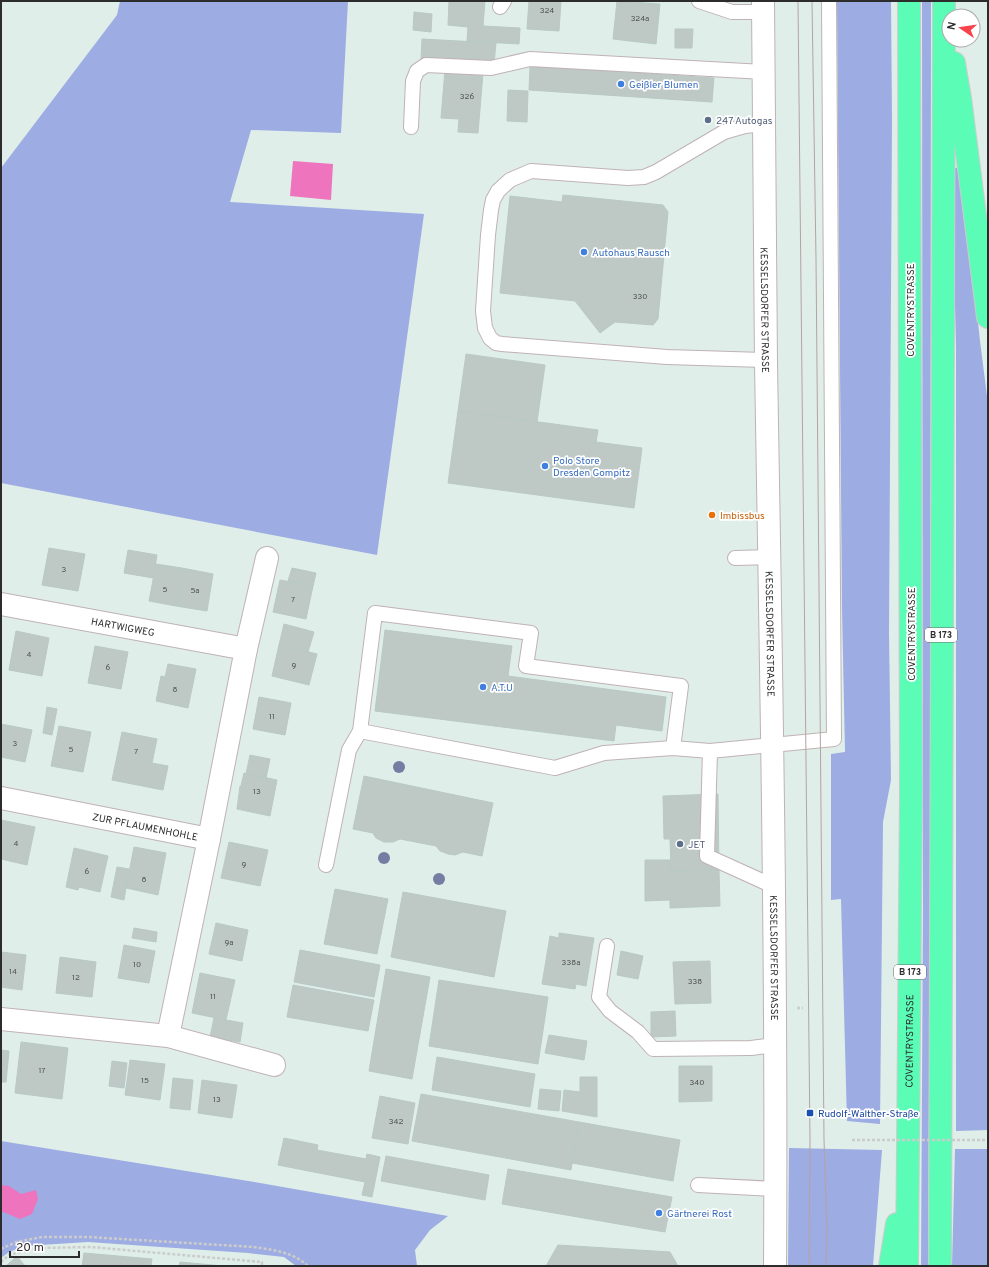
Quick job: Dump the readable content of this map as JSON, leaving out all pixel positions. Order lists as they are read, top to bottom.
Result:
{
  "streets": {
    "highway": ["COVENTRYSTRASSE", "B 173"],
    "street": ["KESSELSDORFER STRASSE", "HARTWIGWEG", "ZUR PFLAUMENHOHLE"]
  },
  "places": {
    "other": [
      "Geißler Blumen",
      "247 Autogas",
      "Autohaus Rausch",
      "Polo Store Dresden Gompitz",
      "Imbissbus",
      "A.T.U",
      "JET",
      "Gärtnerei Rost"
    ],
    "transit": ["Rudolf-Walther-Straße"]
  },
  "house_numbers": [
    "324",
    "324a",
    "326",
    "330",
    "3",
    "5",
    "5a",
    "7",
    "4",
    "9",
    "6",
    "8",
    "11",
    "3",
    "5",
    "7",
    "13",
    "4",
    "9",
    "6",
    "8",
    "9a",
    "338a",
    "10",
    "14",
    "12",
    "338",
    "11",
    "17",
    "15",
    "340",
    "13",
    "342"
  ],
  "scale_bar": "20 m",
  "north": "left"
}
